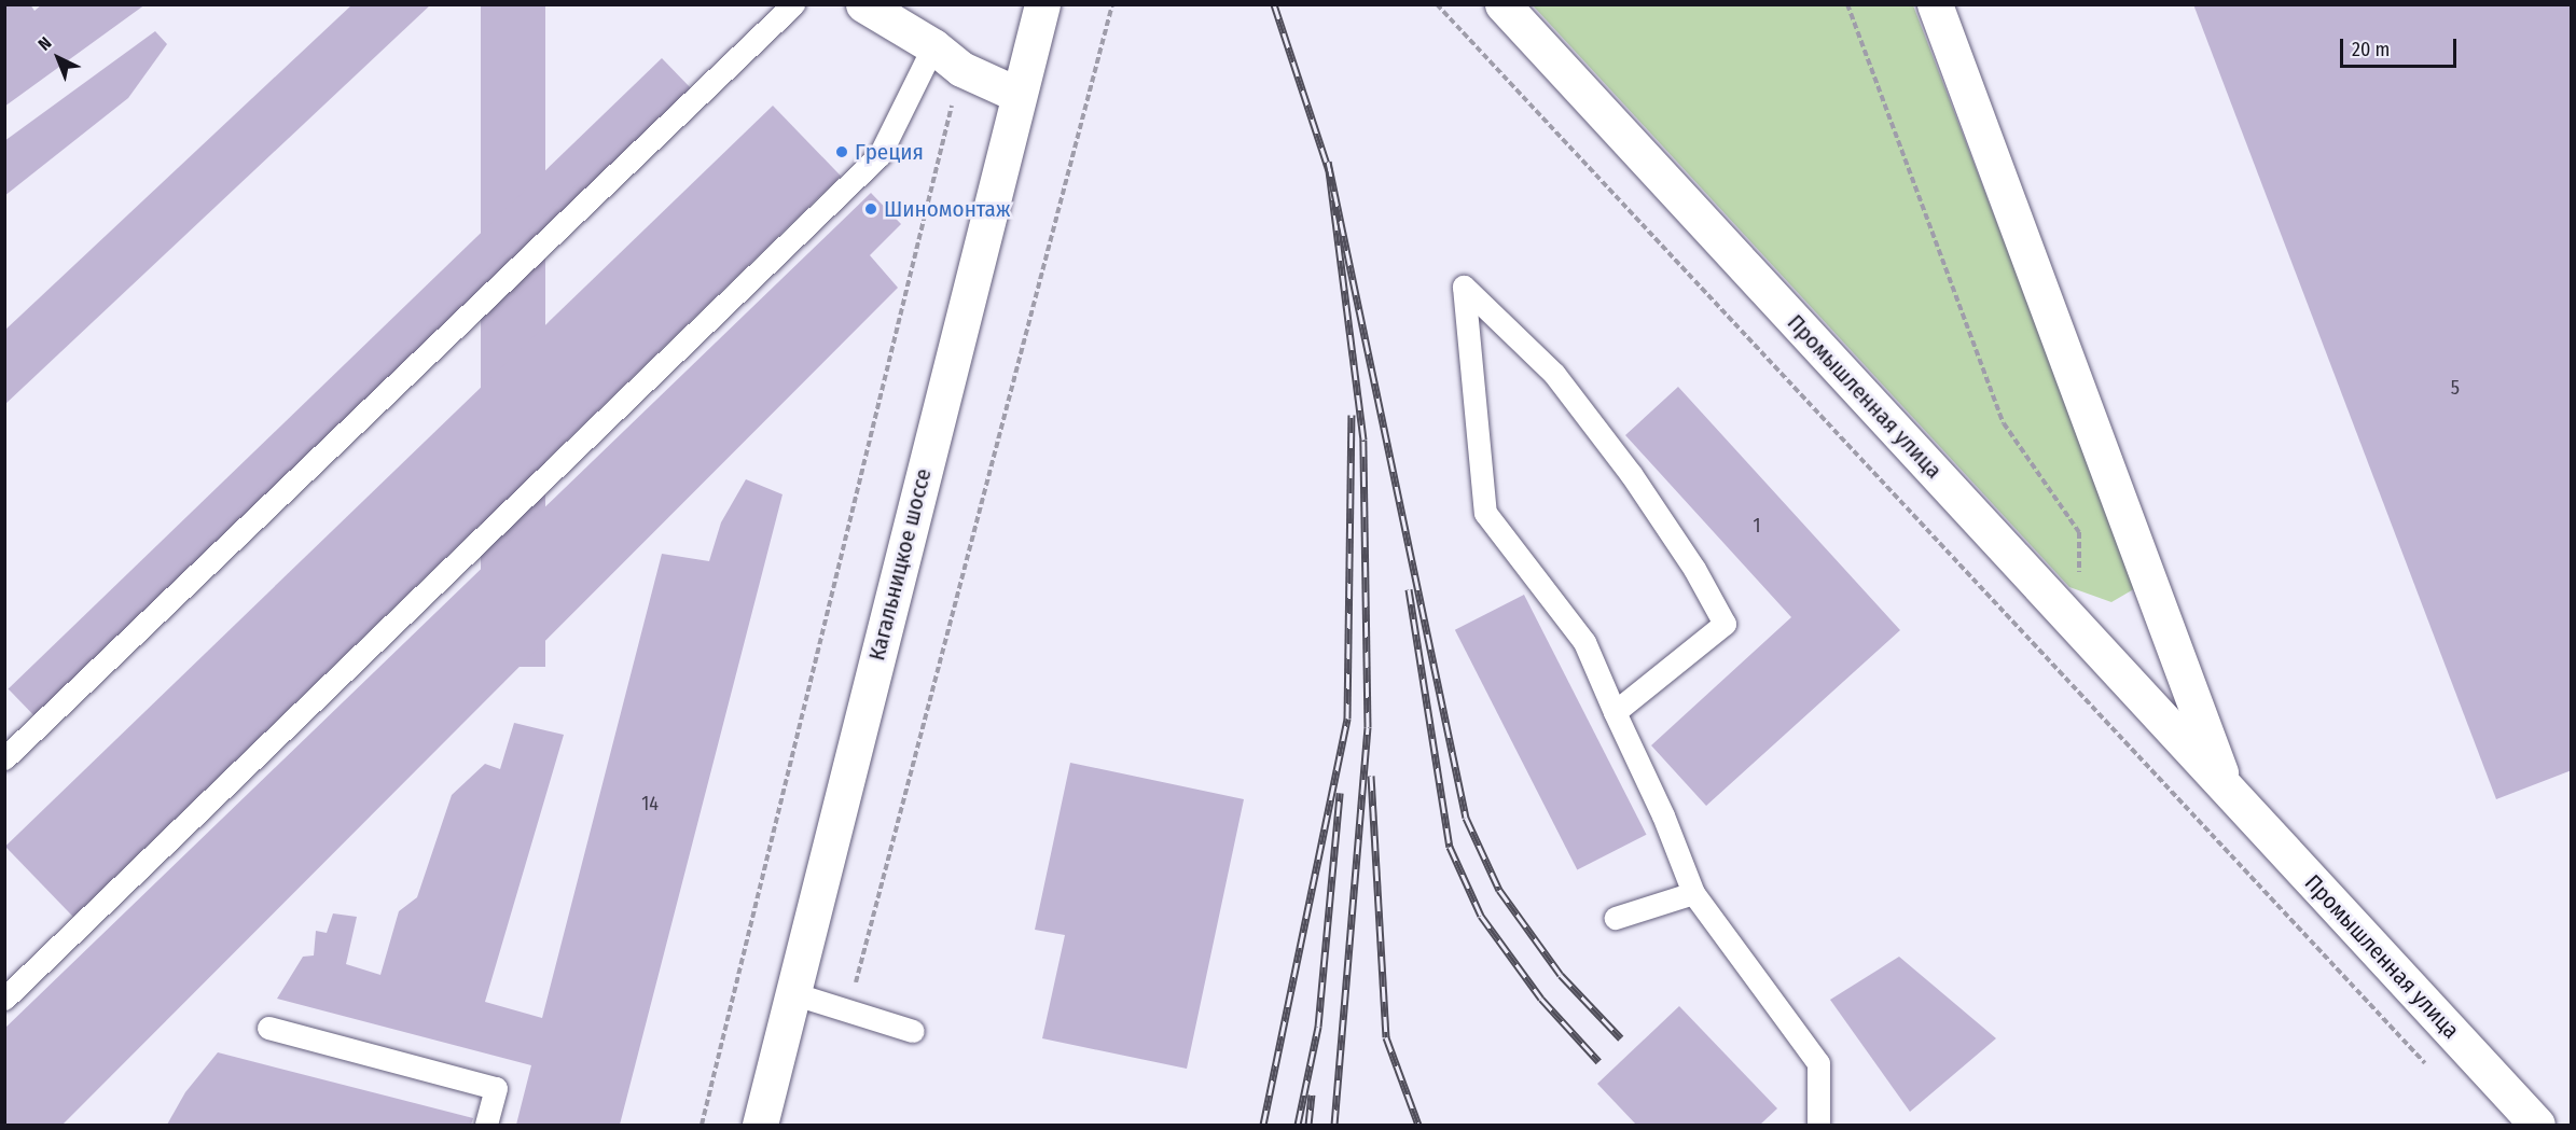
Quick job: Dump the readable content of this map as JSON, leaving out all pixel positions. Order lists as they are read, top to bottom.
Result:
{
  "streets": {
    "street": ["Промышленная улица", "Кагальницкое шоссе"]
  },
  "places": ["Греция", "Шиномонтаж"],
  "house_numbers": ["5", "1", "14"],
  "scale_bar": "20 m",
  "north": "top left"
}
